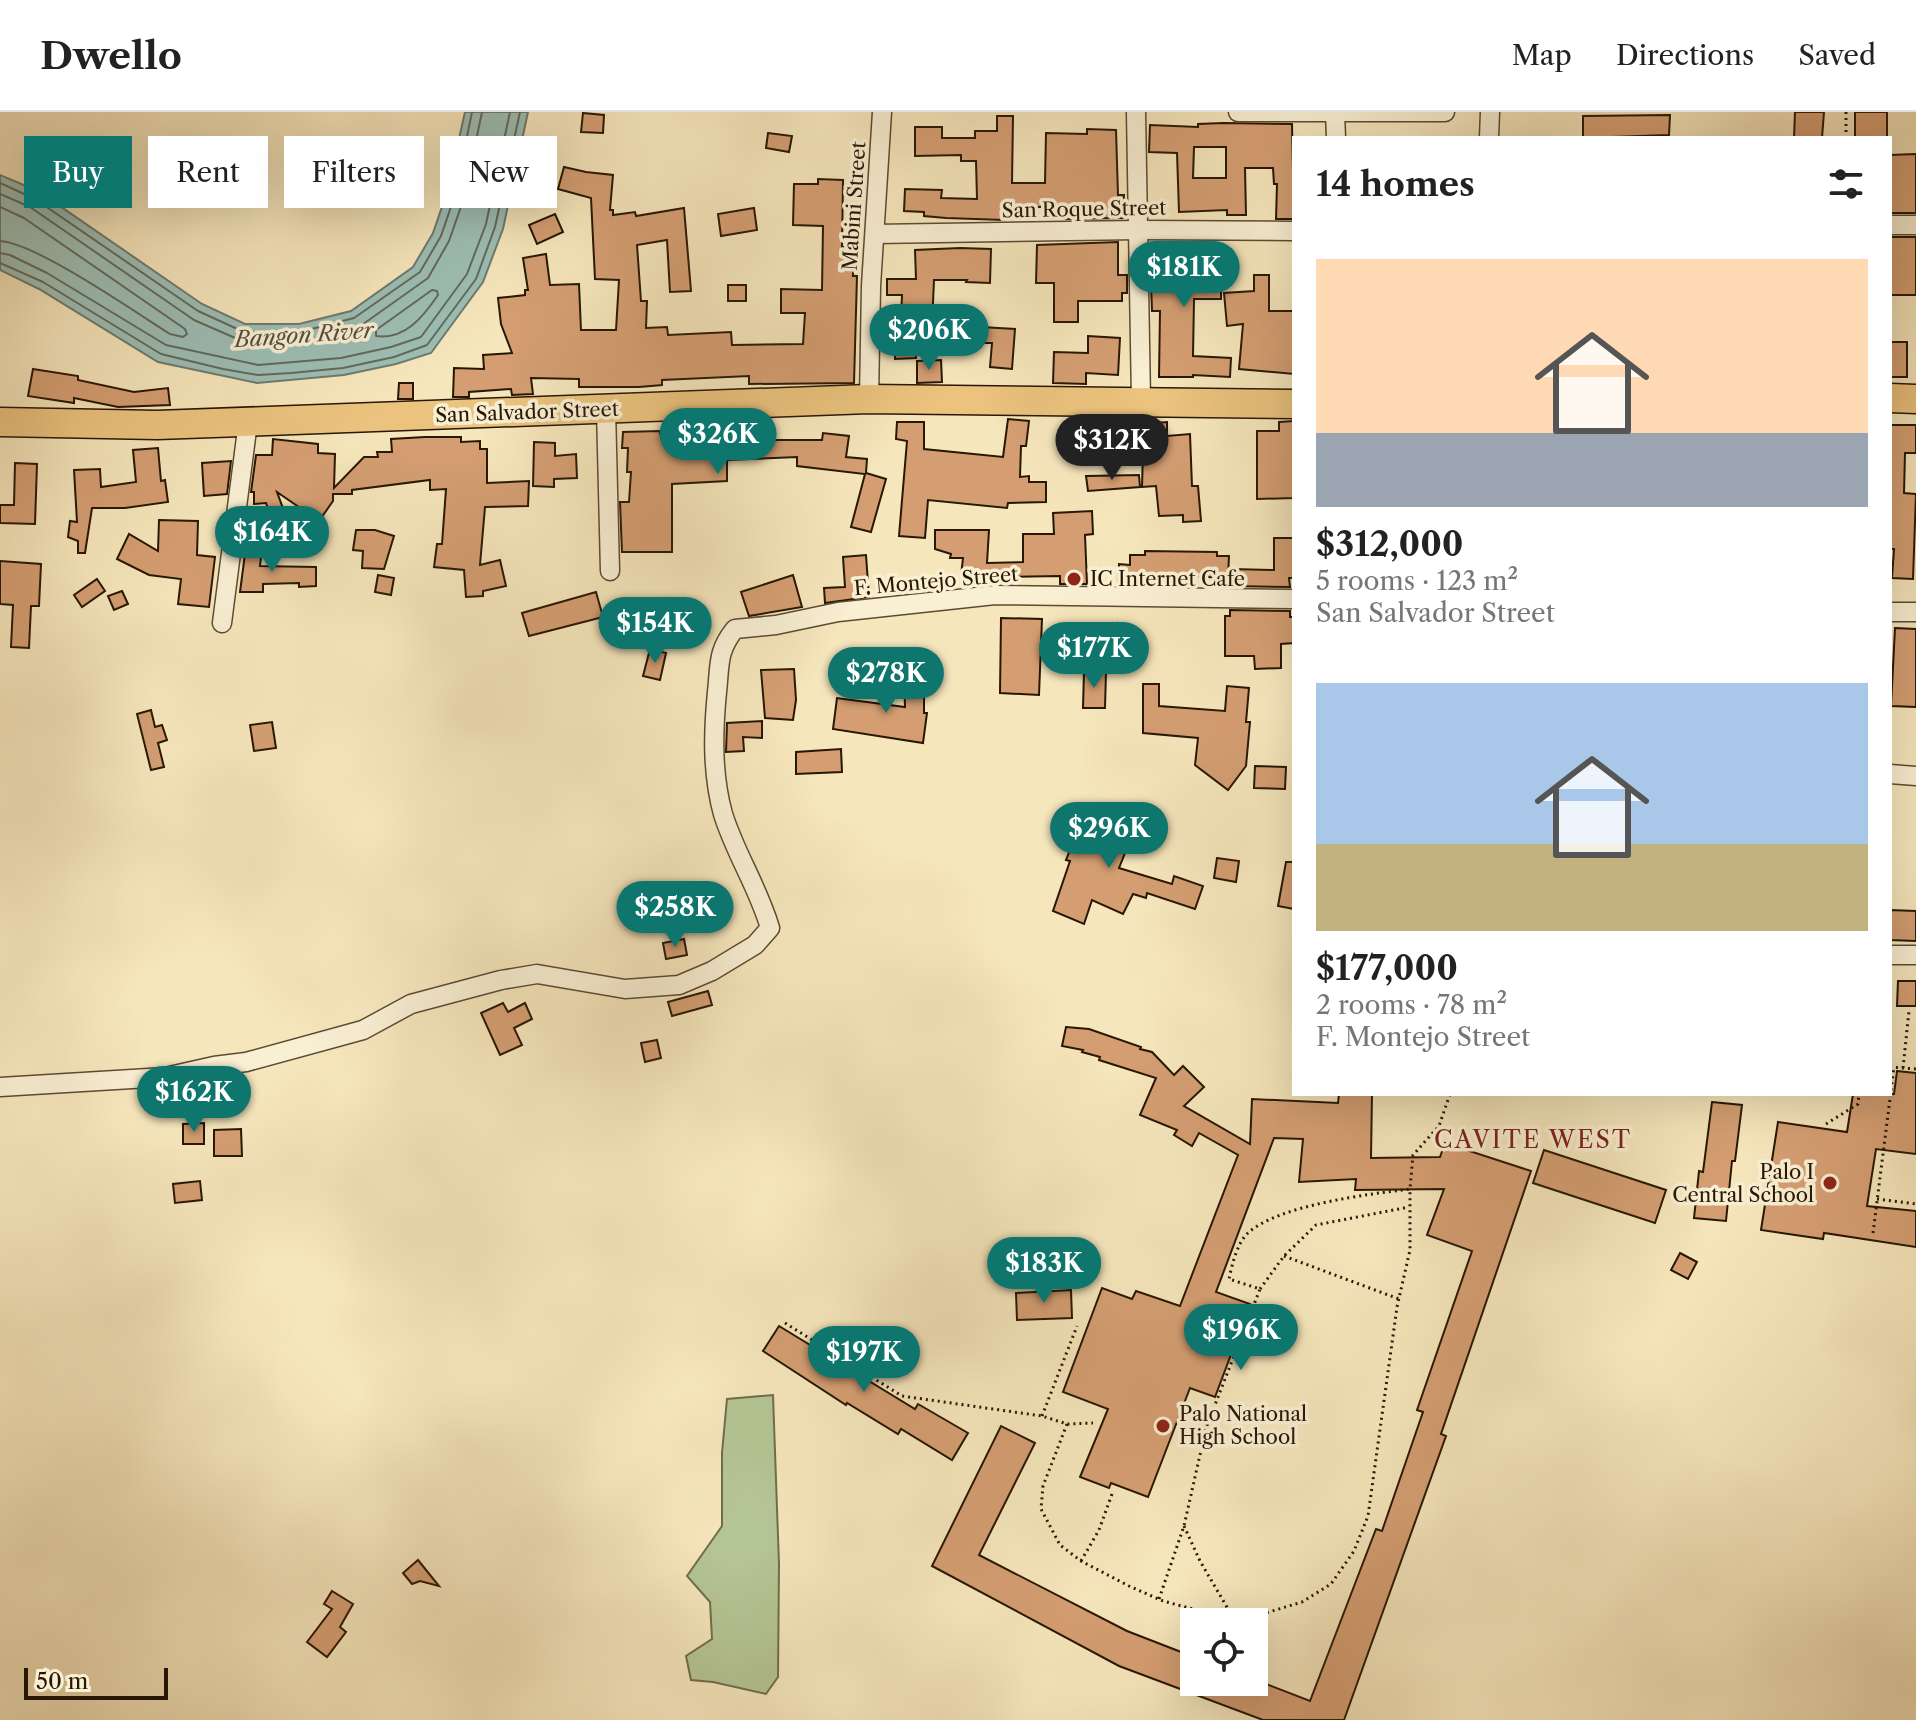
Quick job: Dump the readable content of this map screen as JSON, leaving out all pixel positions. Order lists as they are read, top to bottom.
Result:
{
  "streets": {
    "highway": ["San Salvador Street"],
    "street": ["Mabini Street", "San Roque Street", "F. Montejo Street"]
  },
  "crossings": [
    ["Mabini Street", "San Roque Street"],
    ["Mabini Street", "San Salvador Street"]
  ],
  "districts": ["CAVITE WEST"],
  "water": ["Bangon River"],
  "places": ["IC Internet Cafe", "Palo I Central School", "Palo National High School"],
  "scale_bar": "50 m",
  "page": {
    "header": "Dwello",
    "nav": ["Map", "Directions", "Saved"],
    "chip": [
      "Buy",
      "Rent",
      "Filters",
      "New"
    ],
    "heading": "14 homes",
    "list": [
      {
        "name": "$312,000",
        "note": "5 rooms · 123 m² · San Salvador Street"
      },
      {
        "name": "$177,000",
        "note": "2 rooms · 78 m² · F. Montejo Street"
      }
    ],
    "price": [
      "$181K",
      "$206K",
      "$326K",
      "$312K",
      "$164K",
      "$154K",
      "$177K",
      "$278K",
      "$296K",
      "$258K",
      "$162K",
      "$183K",
      "$196K",
      "$197K"
    ],
    "scale": "50 m"
  }
}
